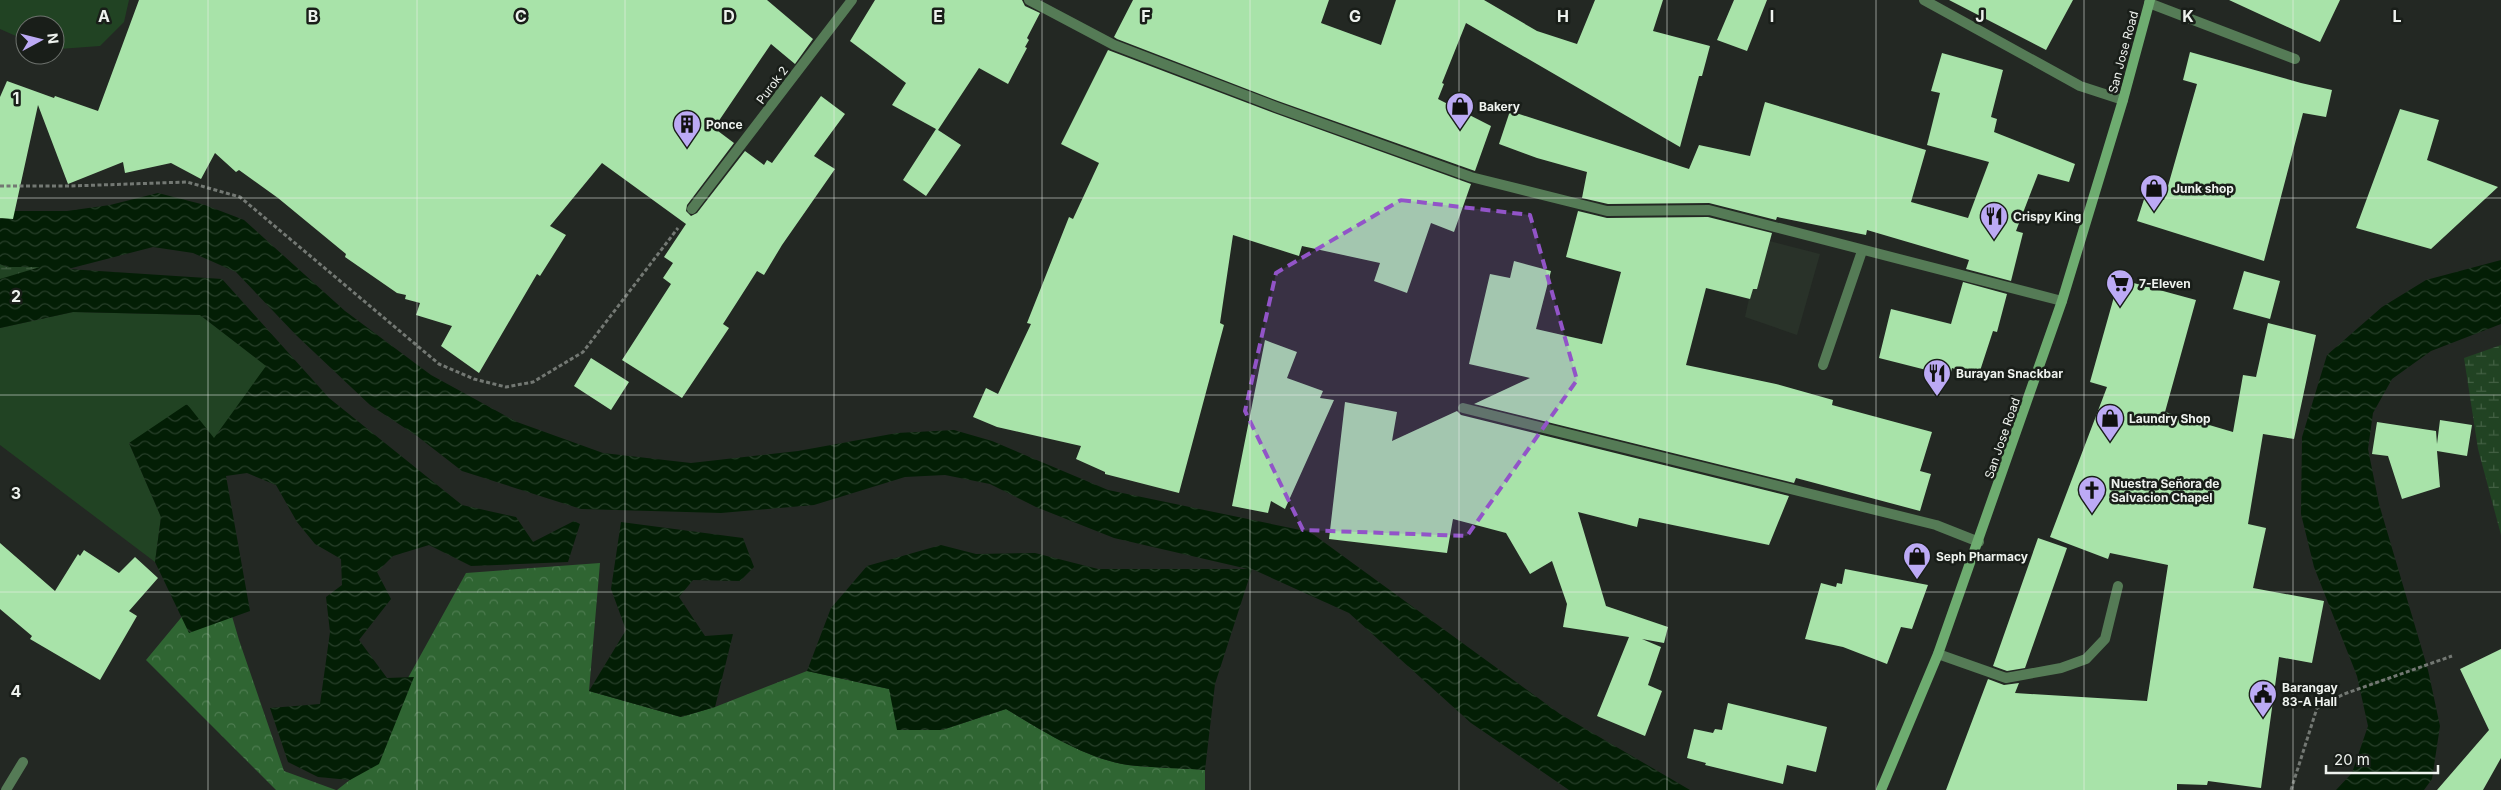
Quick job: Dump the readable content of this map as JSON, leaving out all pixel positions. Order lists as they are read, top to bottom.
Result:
{
  "streets": {
    "main road": ["San Jose Road"],
    "street": ["Purok 2"]
  },
  "places": {
    "shop": [
      "Bakery",
      "Junk shop",
      "Laundry Shop",
      "Seph Pharmacy"
    ],
    "building": ["Ponce"],
    "restaurant": ["Crispy King", "Burayan Snackbar"],
    "supermarket": ["7-Eleven"],
    "church": ["Nuestra Señora de Salvacion Chapel"],
    "public building": ["Barangay 83-A Hall"]
  },
  "scale_bar": "20 m",
  "north": "right",
  "grid": {
    "columns": [
      "A",
      "B",
      "C",
      "D",
      "E",
      "F",
      "G",
      "H",
      "I",
      "J",
      "K",
      "L"
    ],
    "rows": [
      "1",
      "2",
      "3",
      "4"
    ]
  }
}
